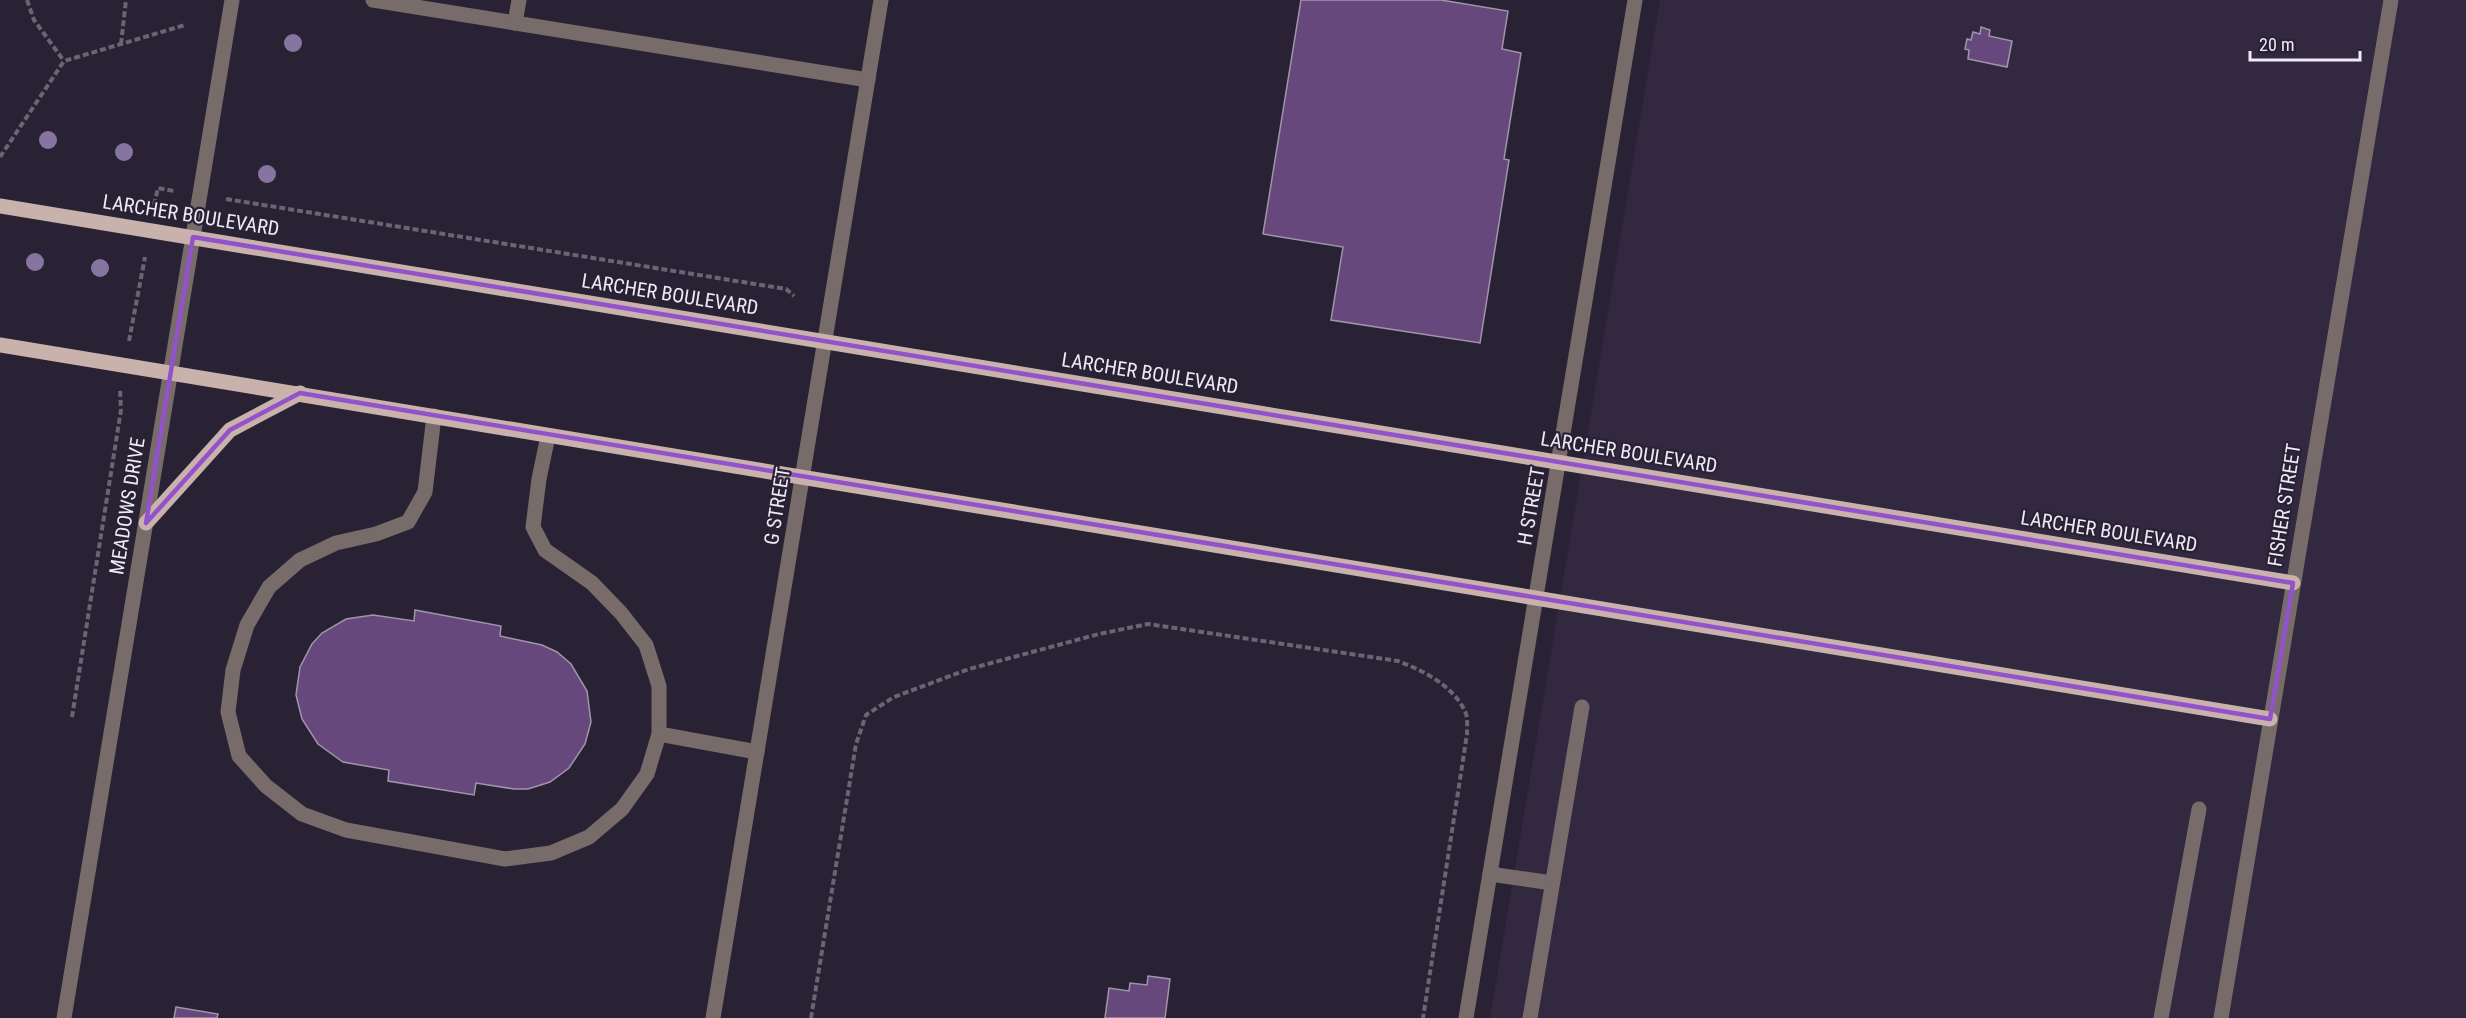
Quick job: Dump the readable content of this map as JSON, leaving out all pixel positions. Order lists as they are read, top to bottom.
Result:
{
  "streets": {
    "main road": ["LARCHER BOULEVARD"],
    "street": [
      "FISHER STREET",
      "MEADOWS DRIVE",
      "G STREET",
      "H STREET"
    ]
  },
  "crossings": [
    ["LARCHER BOULEVARD", "FISHER STREET"],
    ["LARCHER BOULEVARD", "MEADOWS DRIVE"],
    ["LARCHER BOULEVARD", "G STREET"],
    ["LARCHER BOULEVARD", "H STREET"]
  ],
  "scale_bar": "20 m"
}
